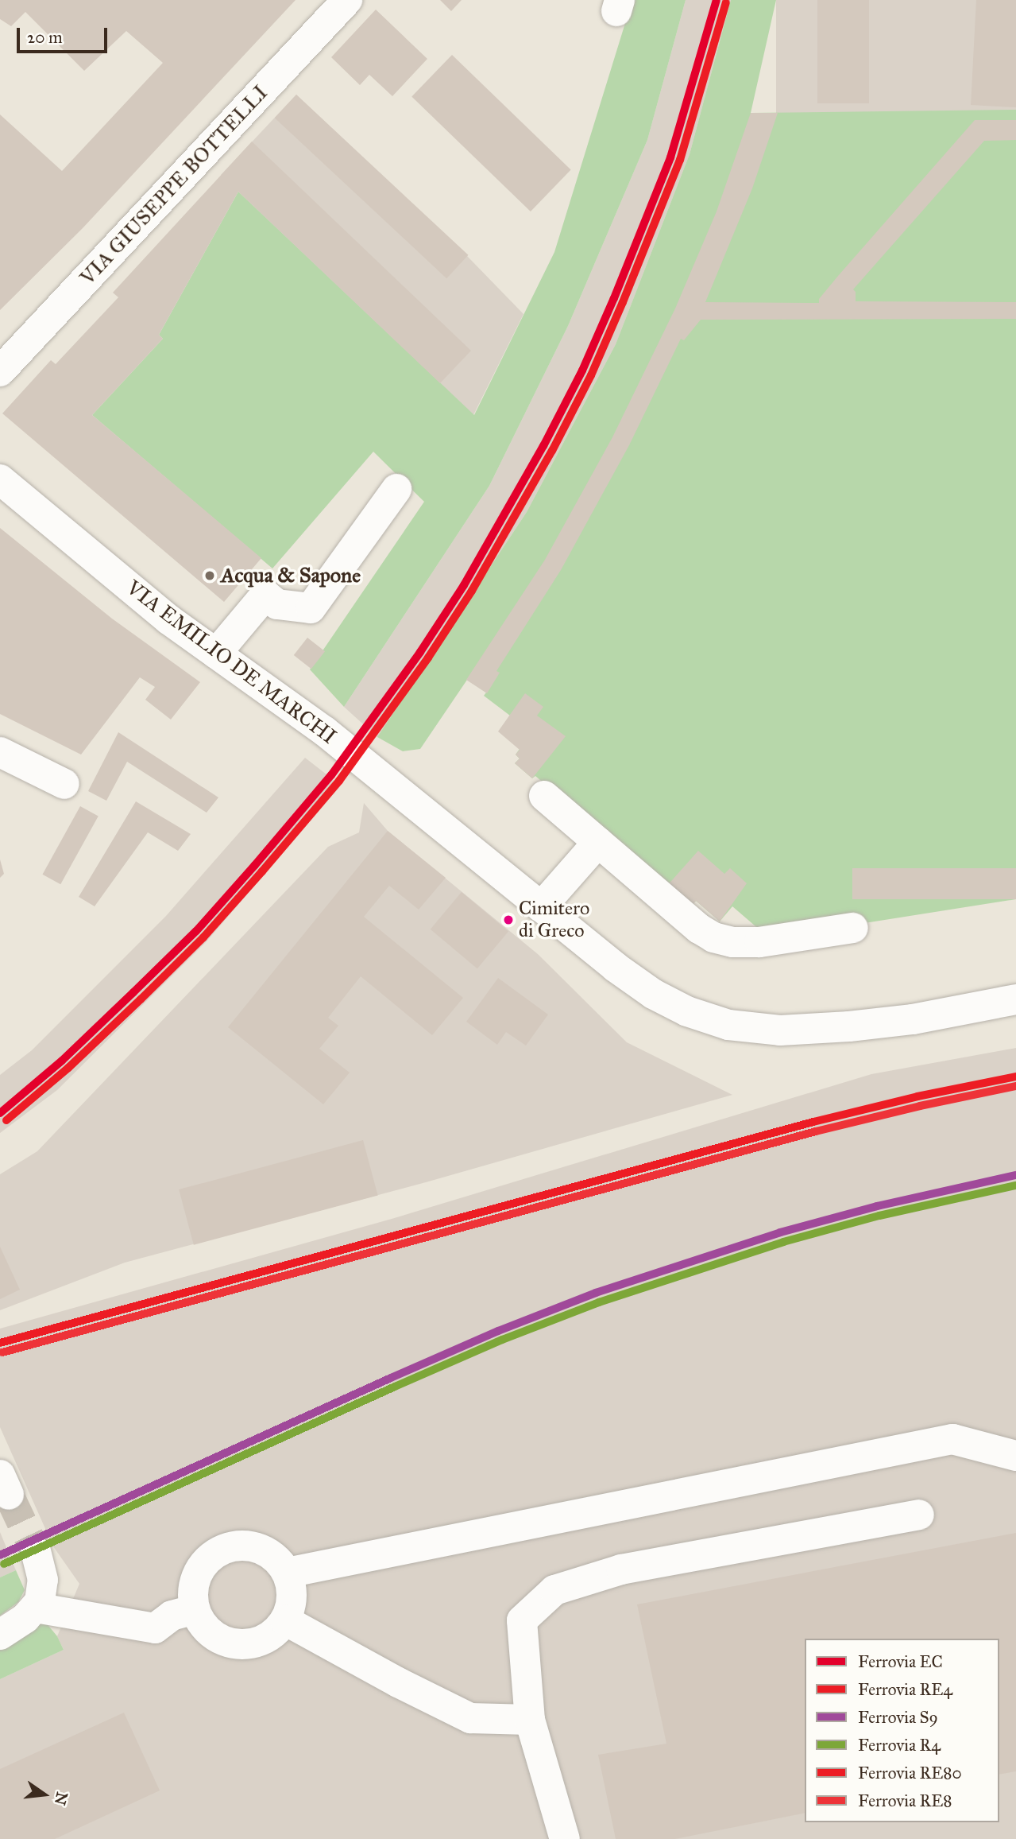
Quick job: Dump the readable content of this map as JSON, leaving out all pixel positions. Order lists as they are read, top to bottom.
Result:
{
  "streets": {
    "street": ["VIA GIUSEPPE BOTTELLI", "VIA EMILIO DE MARCHI"]
  },
  "places": ["Acqua & Sapone", "Cimitero di Greco"],
  "lines": [
    "rail line EC",
    "rail line RE4",
    "rail line RE80",
    "rail line RE8",
    "rail line S9",
    "rail line R4"
  ],
  "legend": [
    "Ferrovia EC",
    "Ferrovia RE4",
    "Ferrovia S9",
    "Ferrovia R4",
    "Ferrovia RE80",
    "Ferrovia RE8"
  ],
  "scale_bar": "20 m",
  "north": "right"
}
